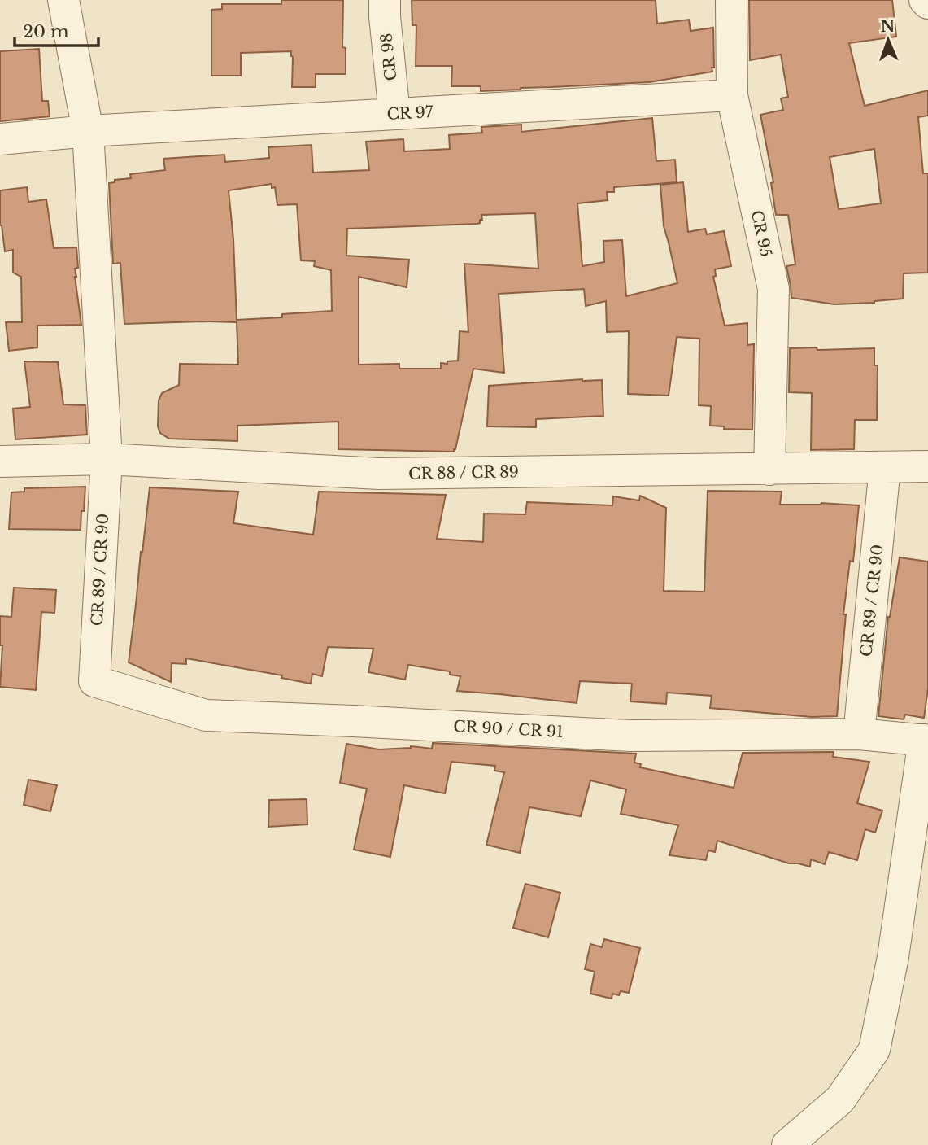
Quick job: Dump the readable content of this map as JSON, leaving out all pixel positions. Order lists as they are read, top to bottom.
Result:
{
  "streets": {
    "street": [
      "CR 98",
      "CR 97",
      "CR 95",
      "CR 88 / CR 89",
      "CR 89 / CR 90",
      "CR 90 / CR 91"
    ]
  },
  "crossings": [
    ["CR 98", "CR 97"],
    ["CR 97", "CR 95"],
    ["CR 97", "CR 89 / CR 90"],
    ["CR 95", "CR 88 / CR 89"],
    ["CR 88 / CR 89", "CR 89 / CR 90"],
    ["CR 89 / CR 90", "CR 90 / CR 91"]
  ],
  "scale_bar": "20 m",
  "north": "top"
}
